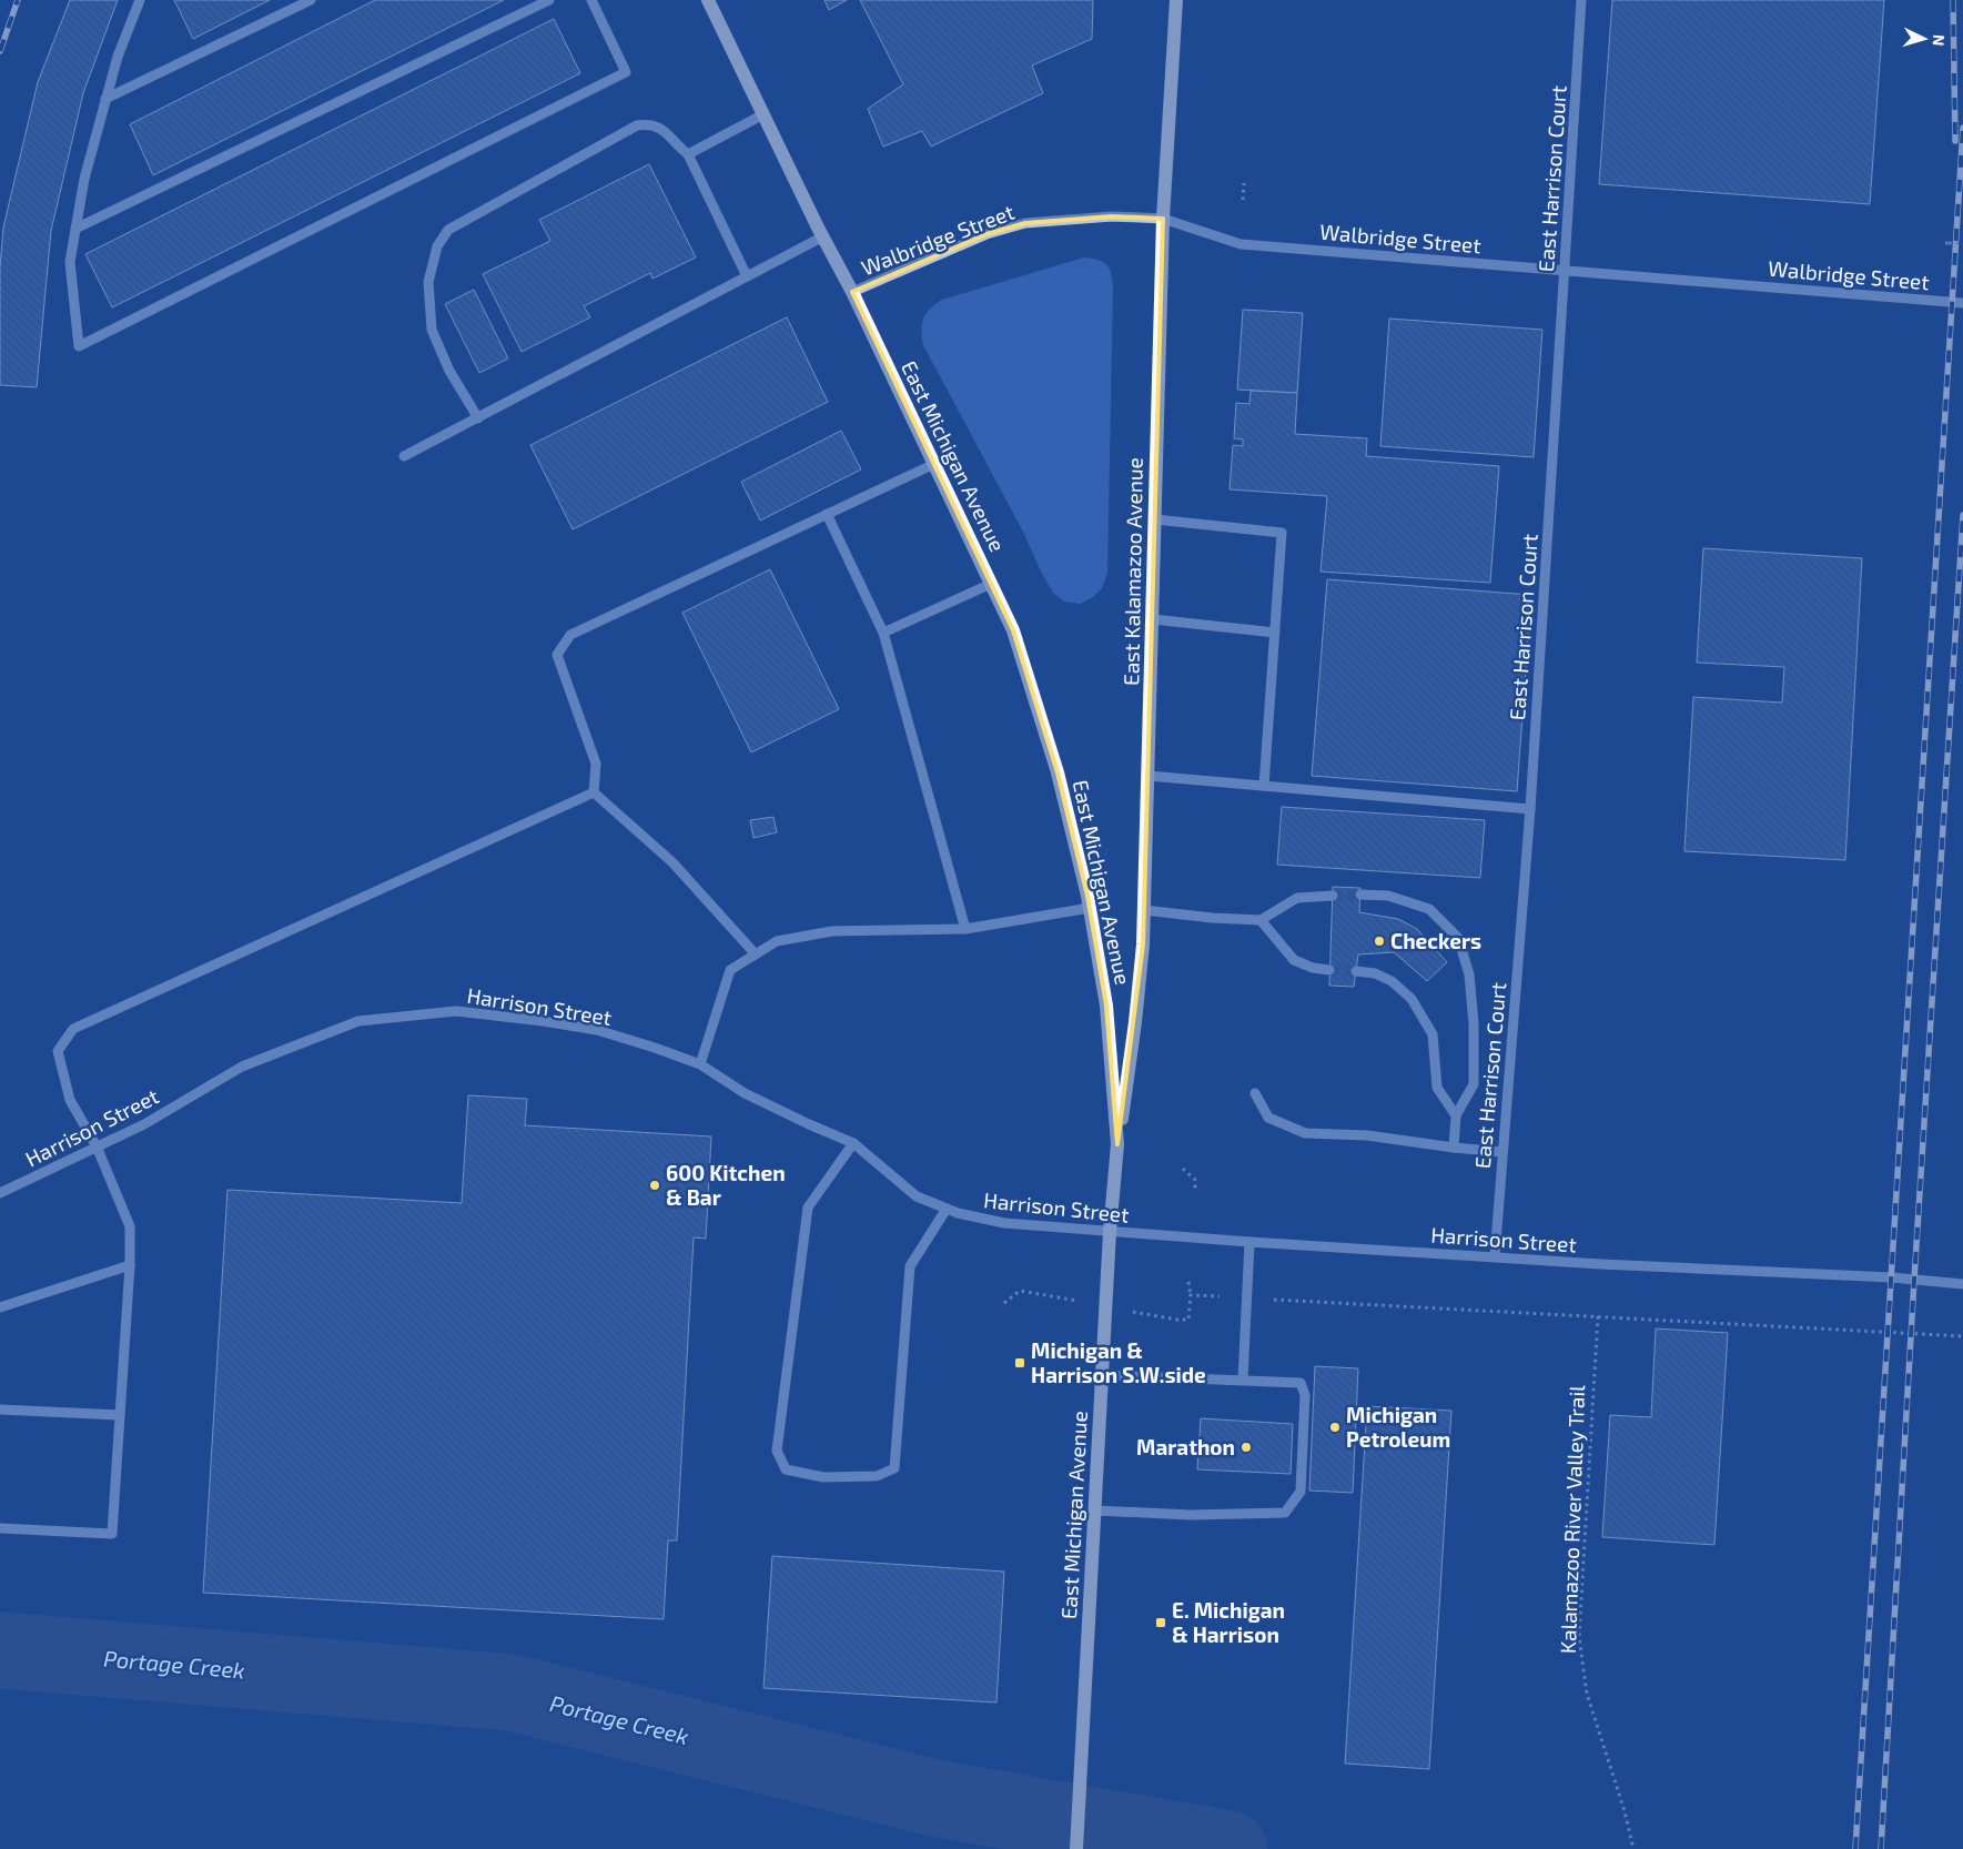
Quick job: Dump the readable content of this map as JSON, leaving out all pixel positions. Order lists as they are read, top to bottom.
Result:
{
  "streets": {
    "main road": ["East Michigan Avenue", "East Kalamazoo Avenue"],
    "street": ["East Harrison Court", "Walbridge Street", "Harrison Street"],
    "path": ["Kalamazoo River Valley Trail"]
  },
  "crossings": [
    ["East Harrison Court", "Walbridge Street"],
    ["East Harrison Court", "Harrison Street"],
    ["Walbridge Street", "East Michigan Avenue"],
    ["Walbridge Street", "East Kalamazoo Avenue"],
    ["East Michigan Avenue", "East Kalamazoo Avenue"],
    ["East Michigan Avenue", "Harrison Street"]
  ],
  "water": ["Portage Creek"],
  "places": {
    "other": [
      "Checkers",
      "600 Kitchen & Bar",
      "Michigan Petroleum",
      "Marathon"
    ],
    "transit": ["Michigan & Harrison S.W.side", "E. Michigan & Harrison"]
  },
  "north": "right"
}
